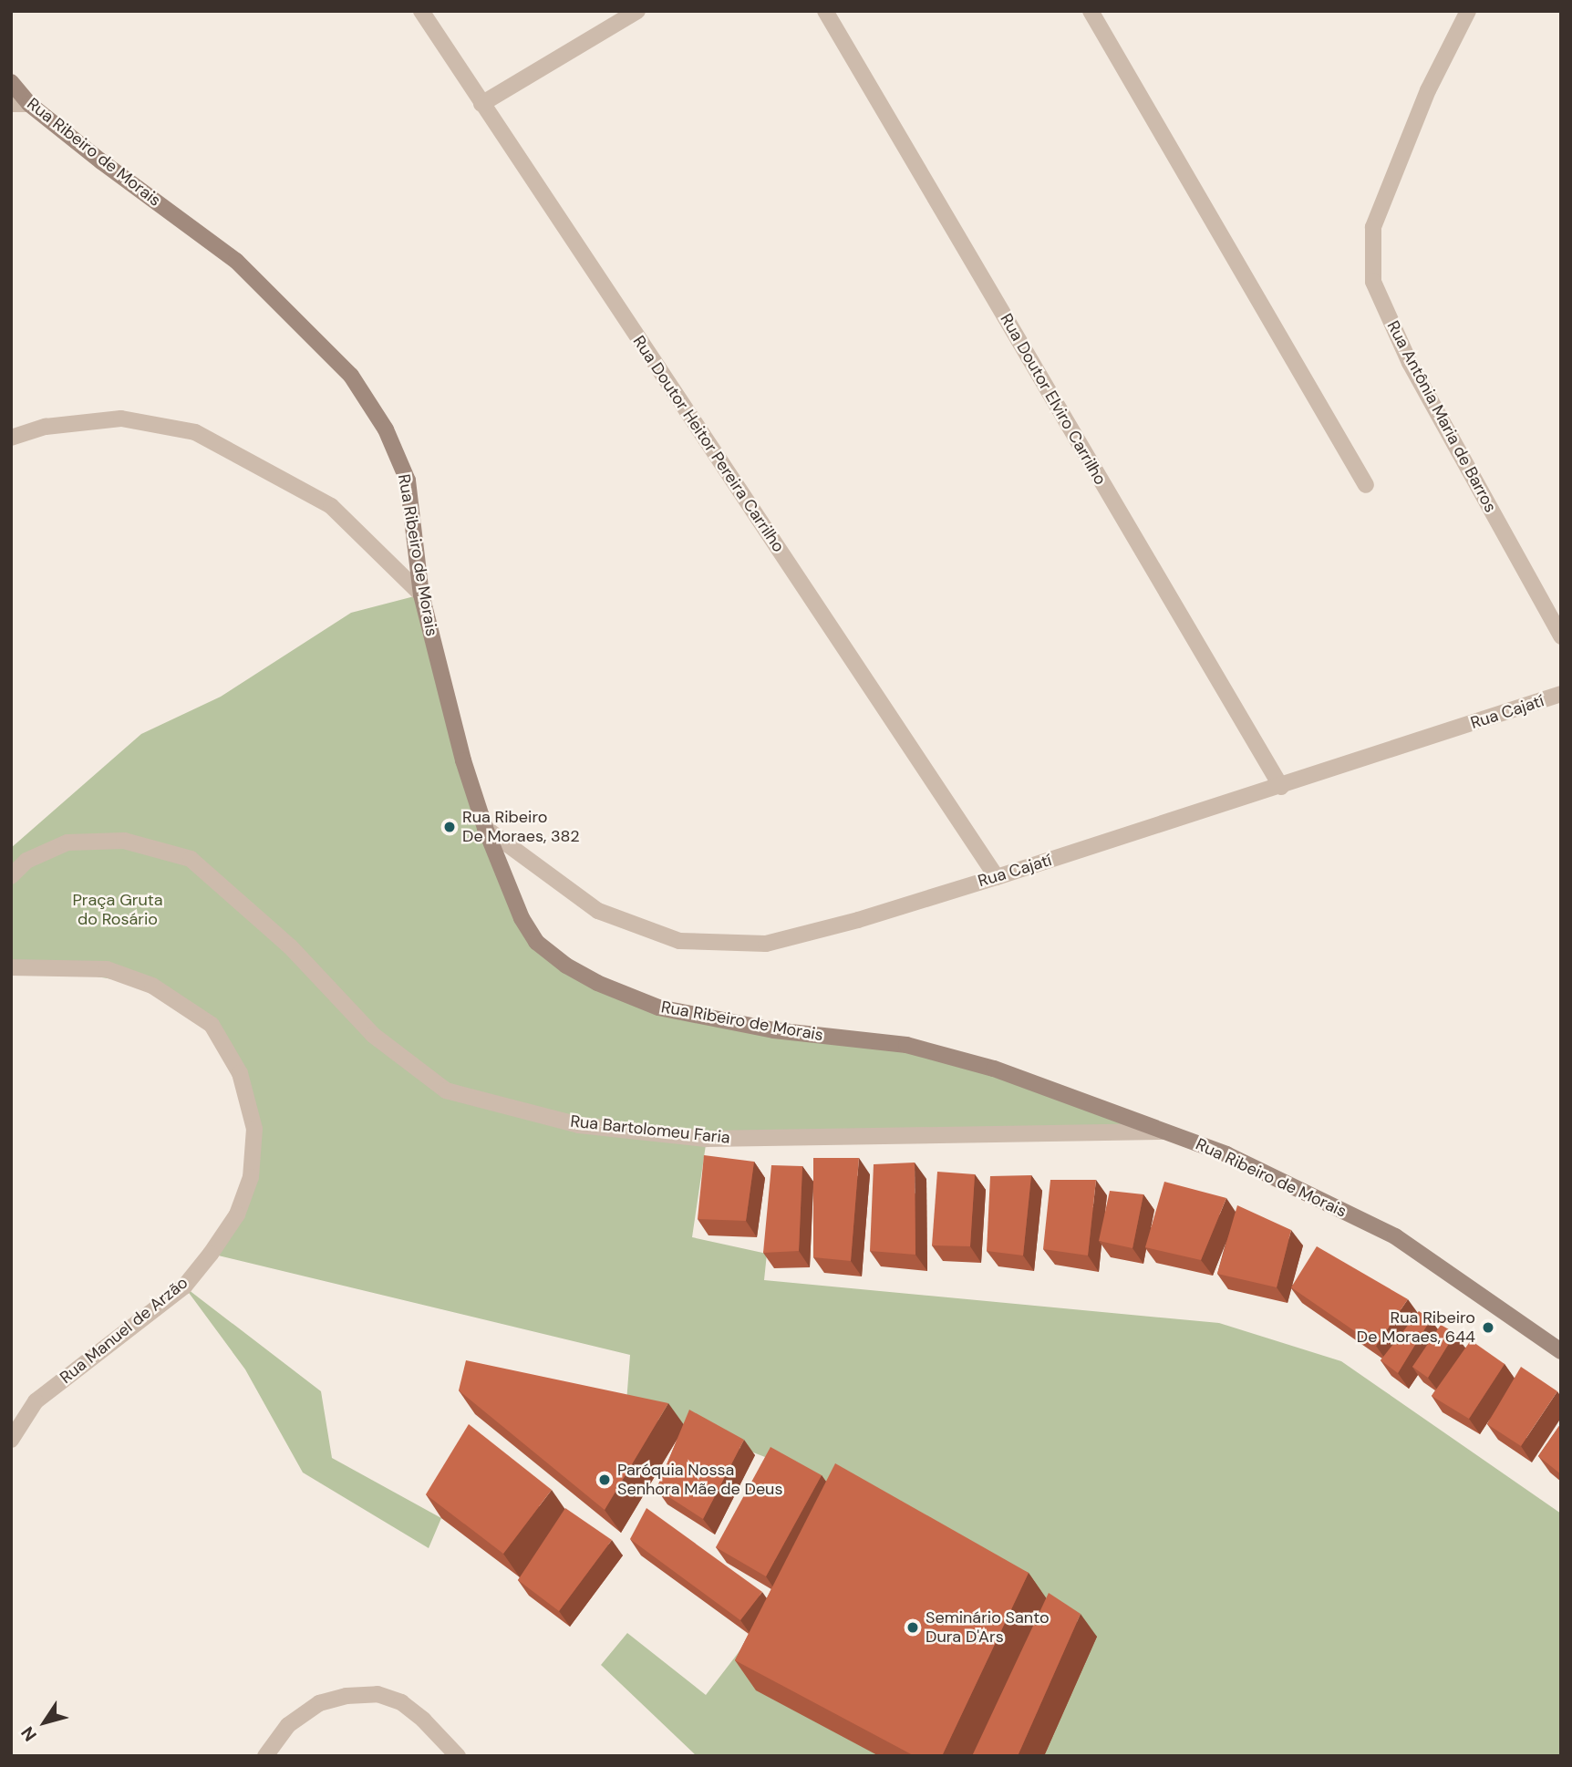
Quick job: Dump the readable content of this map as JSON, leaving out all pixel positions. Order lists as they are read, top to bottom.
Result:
{
  "streets": {
    "street": [
      "Rua Ribeiro de Morais",
      "Rua Doutor Elviro Carrilho",
      "Rua Antônia Maria de Barros",
      "Rua Doutor Heitor Pereira Carrilho",
      "Rua Cajatí",
      "Rua Bartolomeu Faria",
      "Rua Manuel de Arzão"
    ]
  },
  "crossings": [
    ["Rua Ribeiro de Morais", "Rua Cajatí"],
    ["Rua Ribeiro de Morais", "Rua Bartolomeu Faria"],
    ["Rua Doutor Elviro Carrilho", "Rua Cajatí"],
    ["Rua Doutor Heitor Pereira Carrilho", "Rua Cajatí"]
  ],
  "parks": ["Praça Gruta do Rosário"],
  "places": [
    "Rua Ribeiro De Moraes, 382",
    "Rua Ribeiro De Moraes, 644",
    "Paróquia Nossa Senhora Mãe de Deus",
    "Seminário Santo Dura D'Ars"
  ],
  "north": "bottom left"
}
